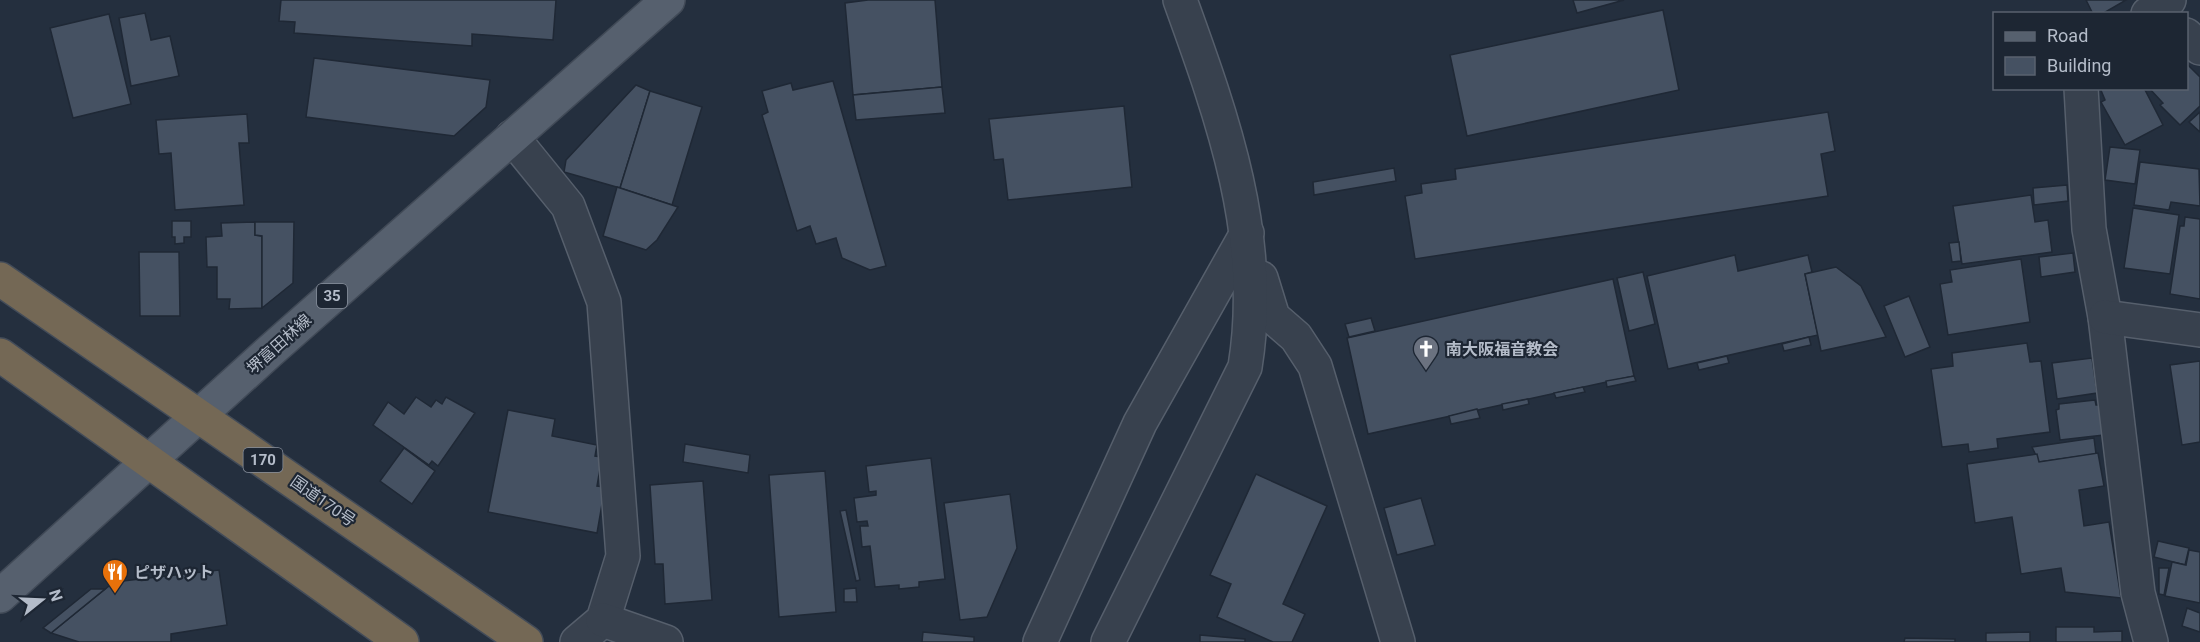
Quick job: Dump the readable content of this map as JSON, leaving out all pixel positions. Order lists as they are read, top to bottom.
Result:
{
  "streets": {
    "highway": ["170", "国道170号"],
    "main road": ["35", "堺富田林線"]
  },
  "crossings": [
    ["堺富田林線", "国道170号"]
  ],
  "places": {
    "church": ["南大阪福音教会"],
    "restaurant": ["ピザハット"]
  },
  "legend": ["Road", "Building"],
  "north": "right"
}
